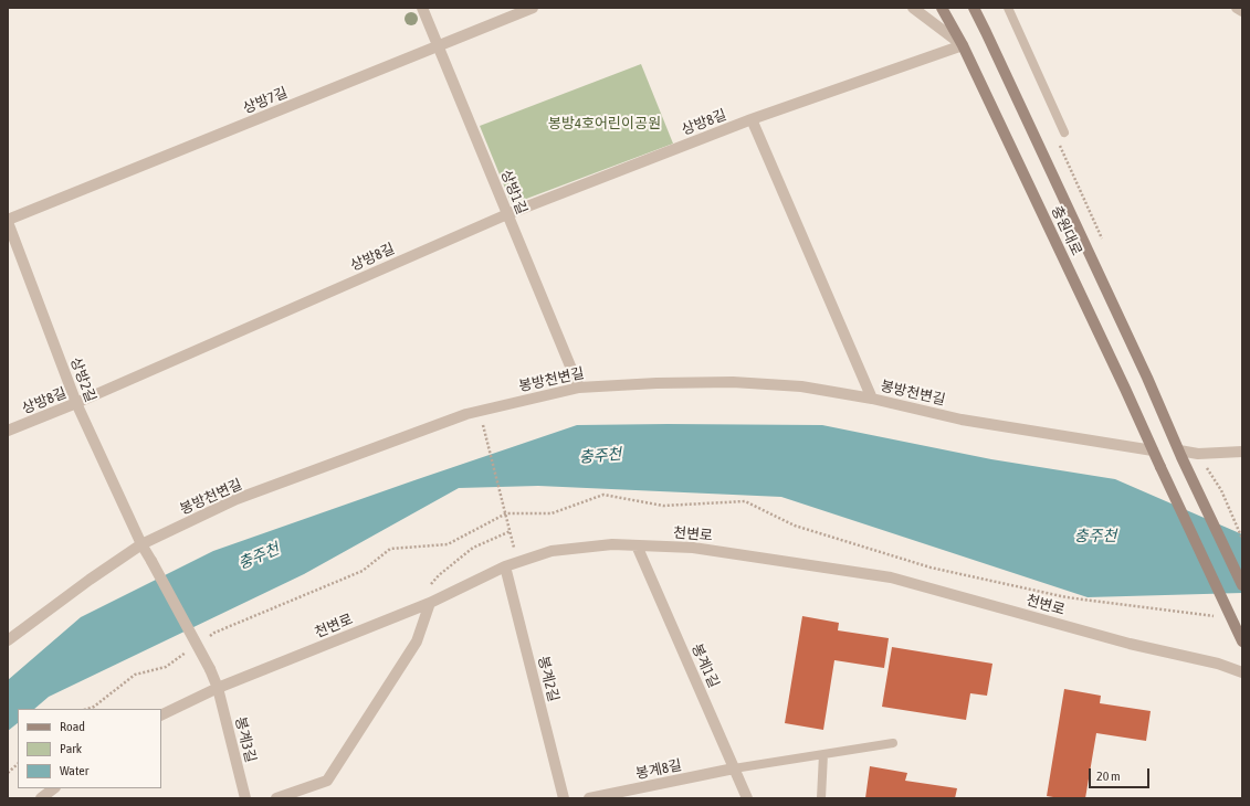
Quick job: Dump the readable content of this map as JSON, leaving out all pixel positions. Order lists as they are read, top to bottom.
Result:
{
  "streets": {
    "street": [
      "상방7길",
      "상방8길",
      "상방1길",
      "충원대로",
      "상방2길",
      "봉방천변길",
      "천변로",
      "봉계1길",
      "봉계2길",
      "봉계3길",
      "봉계8길"
    ]
  },
  "crossings": [
    ["상방7길", "상방1길"],
    ["상방7길", "상방2길"],
    ["상방8길", "상방1길"],
    ["상방8길", "충원대로"],
    ["상방8길", "상방2길"],
    ["상방1길", "봉방천변길"],
    ["충원대로", "봉방천변길"],
    ["상방2길", "봉방천변길"],
    ["상방2길", "봉계3길"],
    ["천변로", "봉계1길"],
    ["천변로", "봉계2길"],
    ["천변로", "봉계3길"],
    ["봉계1길", "봉계8길"]
  ],
  "water": ["충주천"],
  "parks": ["봉방4호어린이공원"],
  "legend": ["Road", "Park", "Water"],
  "scale_bar": "20 m"
}
